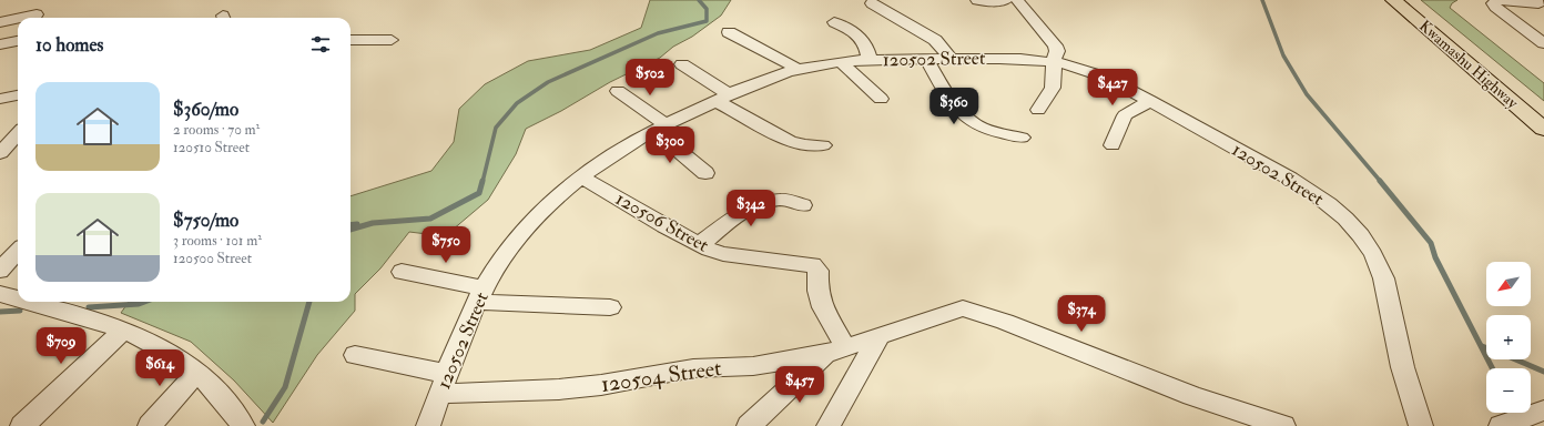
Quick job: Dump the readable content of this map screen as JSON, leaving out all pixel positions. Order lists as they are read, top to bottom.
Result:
{
  "streets": {
    "main road": ["Kwamashu Highway"],
    "street": ["120502 Street", "120506 Street", "120504 Street"]
  },
  "crossings": [
    ["120502 Street", "120506 Street"],
    ["120502 Street", "120504 Street"],
    ["120506 Street", "120504 Street"]
  ],
  "north": "bottom left",
  "page": {
    "heading": "10 homes",
    "price": [
      "$502",
      "$427",
      "$360",
      "$300",
      "$342",
      "$750",
      "$374",
      "$709",
      "$614",
      "$457"
    ],
    "list": [
      {
        "name": "$360/mo",
        "note": "2 rooms · 70 m² · 120510 Street"
      },
      {
        "name": "$750/mo",
        "note": "3 rooms · 101 m² · 120500 Street"
      }
    ],
    "map_buttons": ["+", "−"]
  }
}
